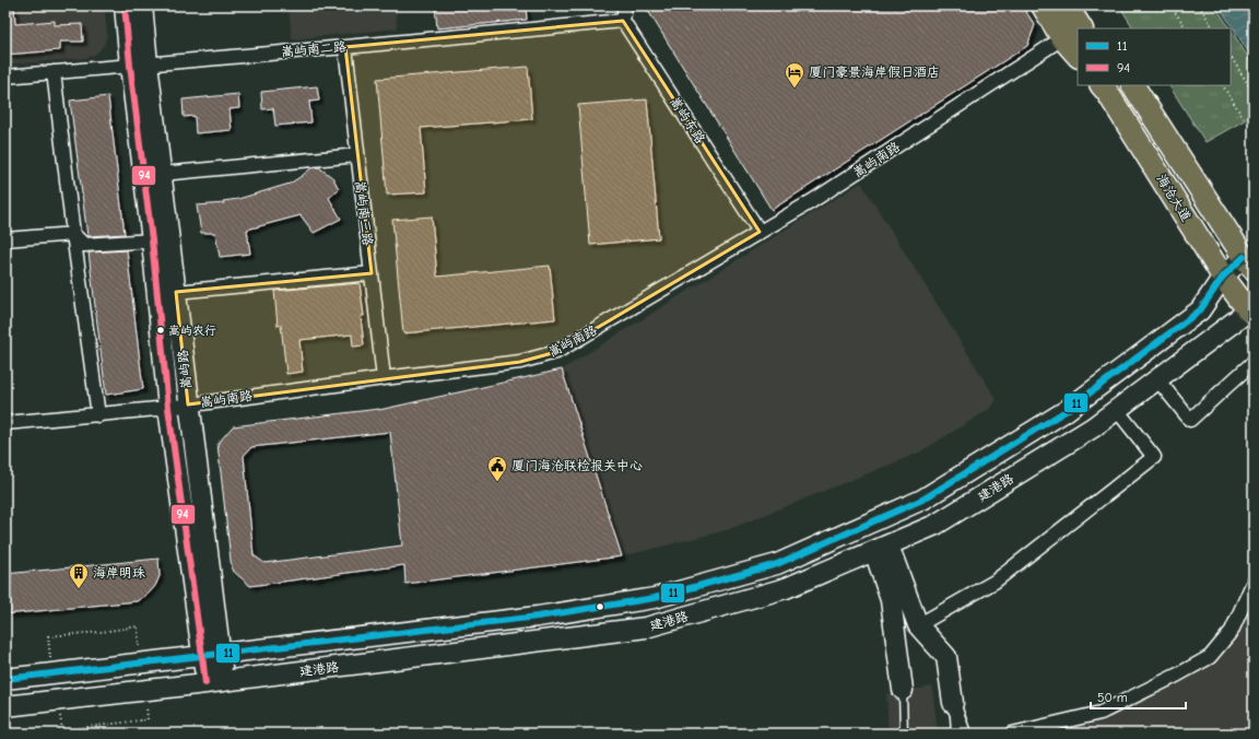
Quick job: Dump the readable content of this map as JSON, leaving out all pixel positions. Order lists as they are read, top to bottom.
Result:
{
  "streets": {
    "main road": ["海沧大道", "嵩屿路", "建港路"],
    "street": [
      "嵩屿南二路",
      "嵩屿东路",
      "嵩屿南路",
      "嵩屿南三路"
    ]
  },
  "crossings": [
    ["嵩屿南二路", "嵩屿东路"],
    ["嵩屿南二路", "嵩屿南三路"],
    ["嵩屿南二路", "嵩屿路"],
    ["嵩屿东路", "嵩屿南路"],
    ["嵩屿南路", "嵩屿南三路"],
    ["嵩屿南路", "嵩屿路"],
    ["海沧大道", "建港路"],
    ["嵩屿路", "建港路"]
  ],
  "places": {
    "hotel": ["厦门豪景海岸假日酒店"],
    "other": ["嵩屿农行"],
    "public building": ["厦门海沧联检报关中心"],
    "building": ["海岸明珠"]
  },
  "lines": ["transit line 94", "transit line 11"],
  "legend": ["11", "94"],
  "scale_bar": "50 m"
}
